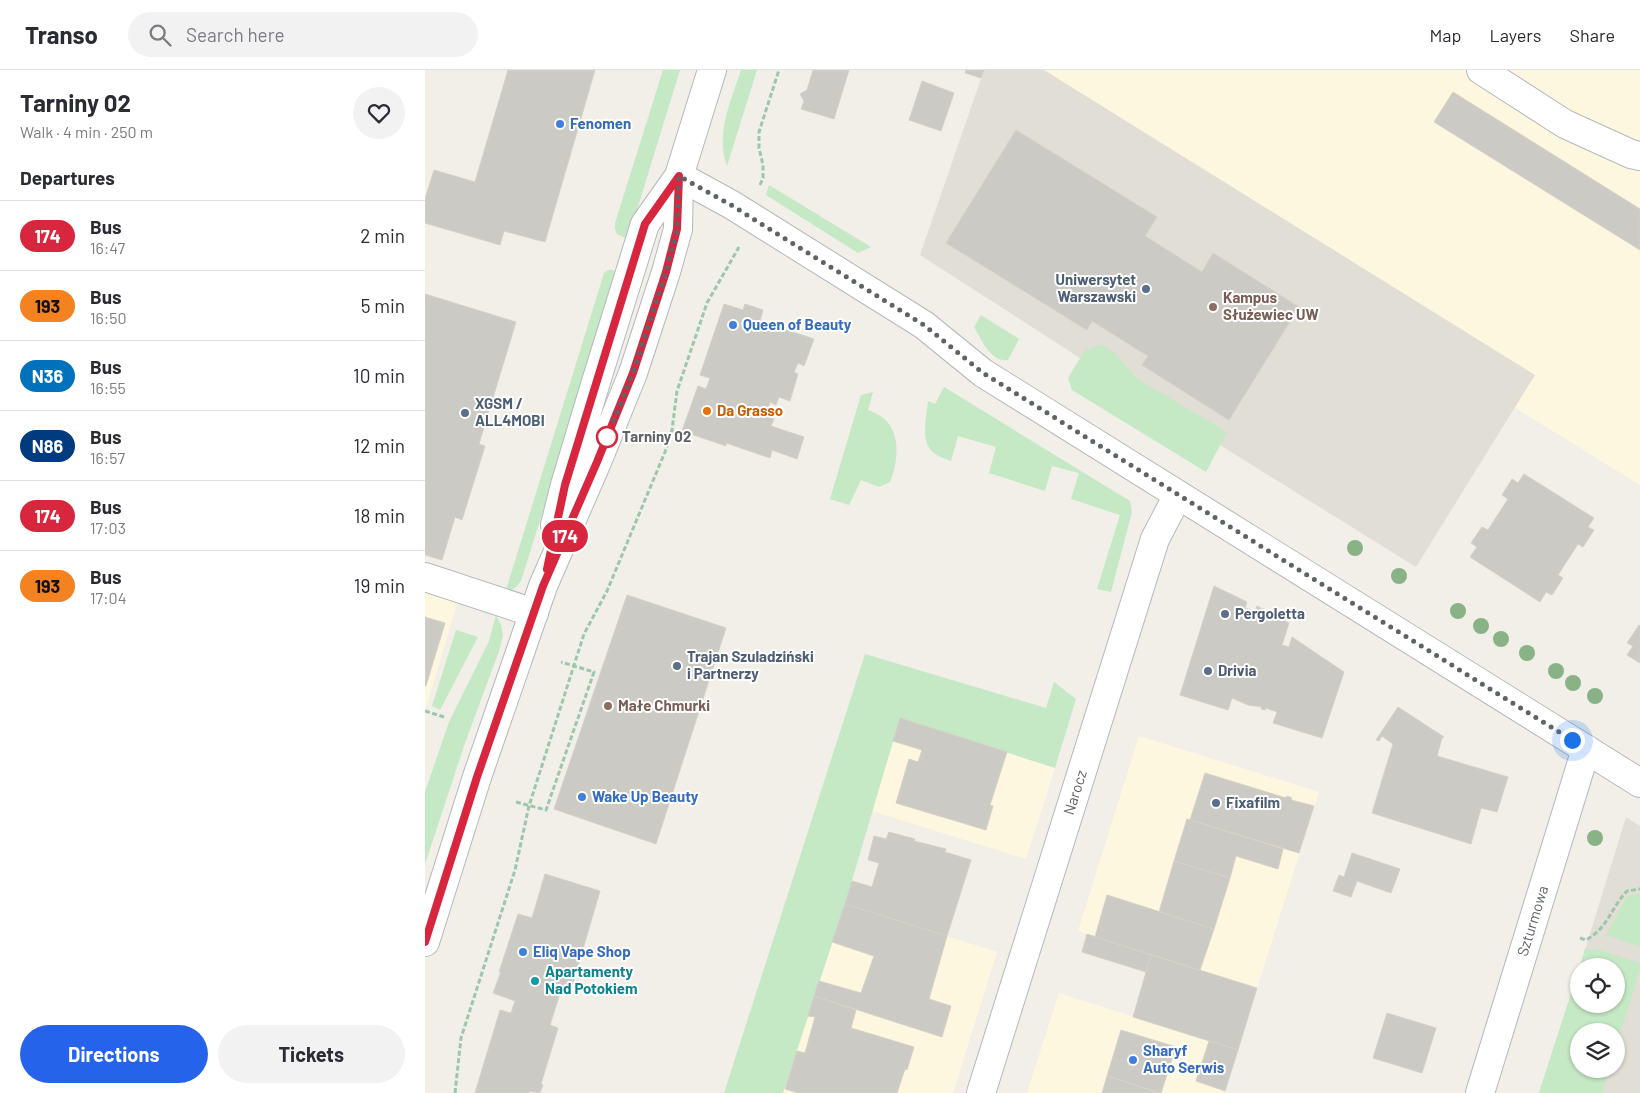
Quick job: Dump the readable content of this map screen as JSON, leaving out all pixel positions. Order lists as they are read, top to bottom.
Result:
{
  "streets": {
    "street": ["Narocz", "Szturmowa"]
  },
  "places": [
    "Fenomen",
    "Uniwersytet Warszawski",
    "Kampus Służewiec UW",
    "Queen of Beauty",
    "Da Grasso",
    "XGSM / ALL4MOBI",
    "Tarniny 02",
    "Pergoletta",
    "Trajan Szuladziński i Partnerzy",
    "Drivia",
    "Małe Chmurki",
    "Wake Up Beauty",
    "Fixafilm",
    "Eliq Vape Shop",
    "Apartamenty Nad Potokiem",
    "Sharyf Auto Serwis"
  ],
  "lines": ["bus line 174"],
  "page": {
    "header": "Transo",
    "search": "Search here",
    "nav": ["Map", "Layers", "Share"],
    "heading": [
      ["Tarniny 02", "Walk · 4 min · 250 m"],
      "Departures"
    ],
    "on_map": "174",
    "list": [
      {
        "mark": "174",
        "name": "Bus",
        "note": "16:47",
        "value": "2 min"
      },
      {
        "mark": "193",
        "name": "Bus",
        "note": "16:50",
        "value": "5 min"
      },
      {
        "mark": "N36",
        "name": "Bus",
        "note": "16:55",
        "value": "10 min"
      },
      {
        "mark": "N86",
        "name": "Bus",
        "note": "16:57",
        "value": "12 min"
      },
      {
        "mark": "174",
        "name": "Bus",
        "note": "17:03",
        "value": "18 min"
      },
      {
        "mark": "193",
        "name": "Bus",
        "note": "17:04",
        "value": "19 min"
      }
    ],
    "buttons": ["Directions", "Tickets"]
  }
}
